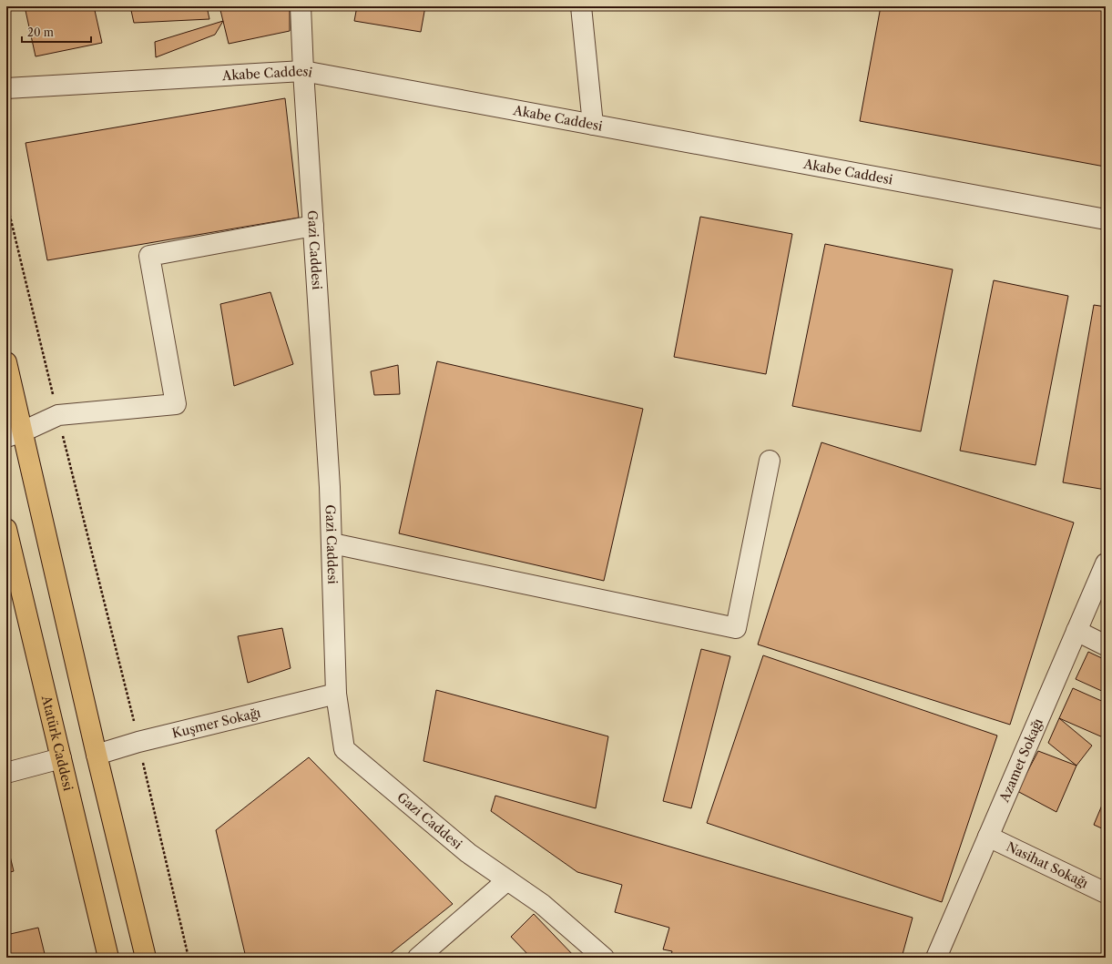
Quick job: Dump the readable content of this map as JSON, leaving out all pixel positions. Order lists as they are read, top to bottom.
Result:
{
  "streets": {
    "main road": ["Atatürk Caddesi"],
    "street": [
      "Akabe Caddesi",
      "Gazi Caddesi",
      "Kuşmer Sokağı",
      "Azamet Sokağı",
      "Nasihat Sokağı"
    ]
  },
  "crossings": [
    ["Akabe Caddesi", "Gazi Caddesi"],
    ["Gazi Caddesi", "Kuşmer Sokağı"],
    ["Azamet Sokağı", "Nasihat Sokağı"]
  ],
  "scale_bar": "20 m"
}
